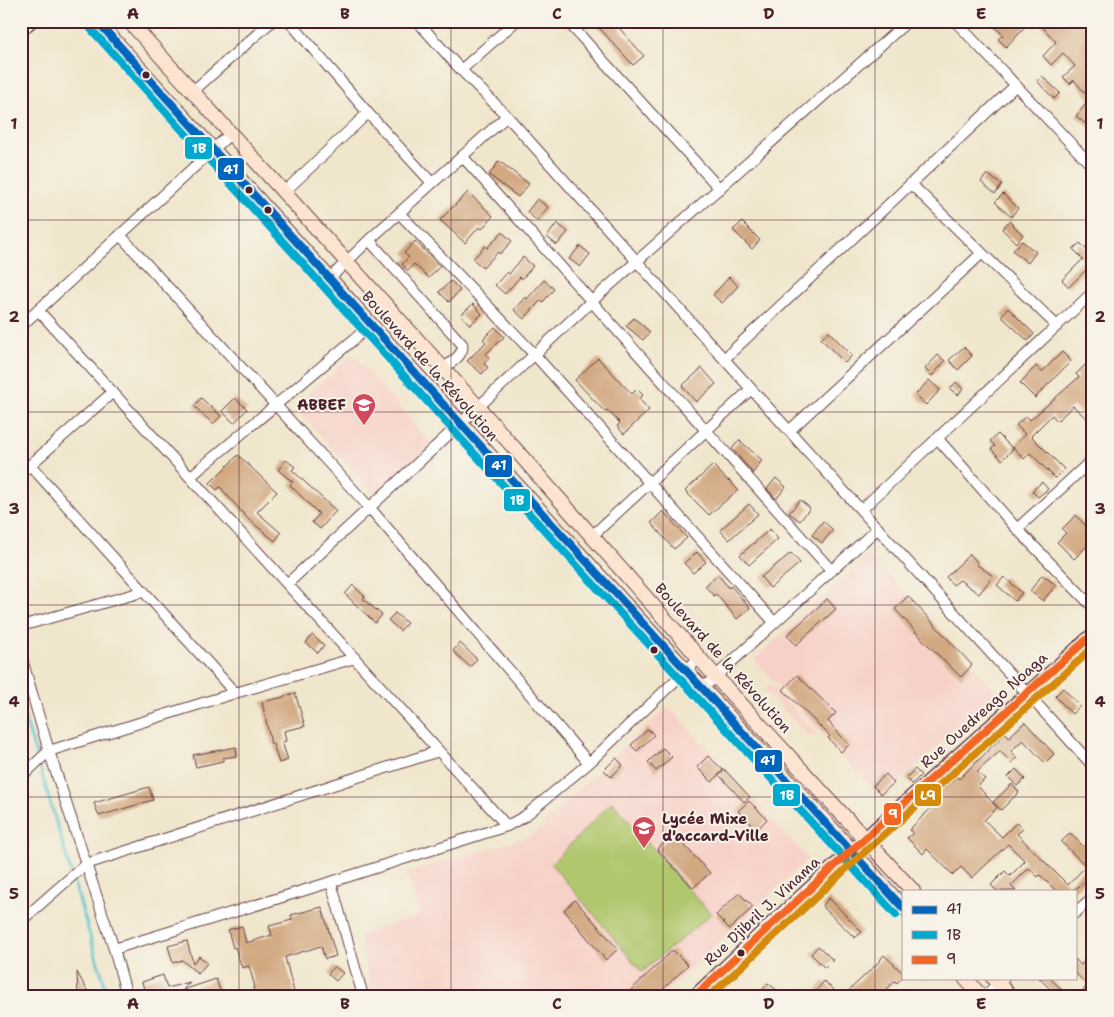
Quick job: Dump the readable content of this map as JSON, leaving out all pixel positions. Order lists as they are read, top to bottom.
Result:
{
  "streets": {
    "main road": ["Boulevard de la Révolution"],
    "street": ["Rue Ouedreago Noaga", "Rue Djibril J. Vinama"]
  },
  "crossings": [
    ["Boulevard de la Révolution", "Rue Ouedreago Noaga"],
    ["Boulevard de la Révolution", "Rue Djibril J. Vinama"],
    ["Rue Ouedreago Noaga", "Rue Djibril J. Vinama"]
  ],
  "places": {
    "school or university": ["ABBEF", "Lycée Mixe d'accard-Ville"]
  },
  "lines": [
    "transit line 41",
    "transit line 1B",
    "transit line 9",
    "transit line L9"
  ],
  "legend": ["41", "1B", "9"],
  "grid": {
    "columns": [
      "A",
      "B",
      "C",
      "D",
      "E"
    ],
    "rows": [
      "1",
      "2",
      "3",
      "4",
      "5"
    ]
  }
}
